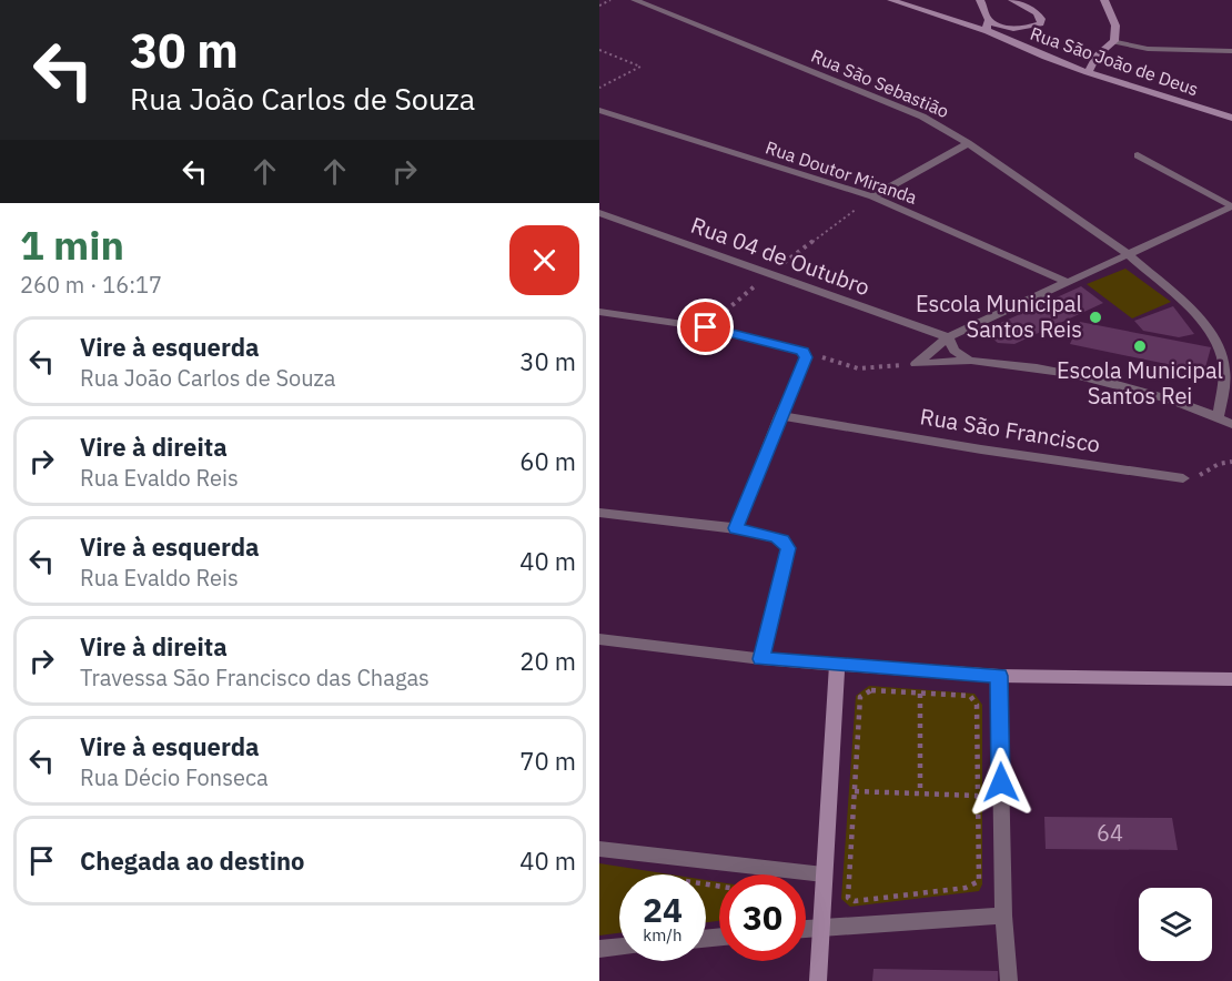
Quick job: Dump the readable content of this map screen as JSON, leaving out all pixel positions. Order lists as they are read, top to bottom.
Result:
{
  "streets": {
    "main road": ["Rua São João de Deus"],
    "street": [
      "Rua São Sebastião",
      "Rua Doutor Miranda",
      "Rua 04 de Outubro",
      "Rua São Francisco"
    ]
  },
  "places": ["Escola Municipal Santos Reis", "Escola Municipal Santos Rei"],
  "house_numbers": ["64"],
  "page": {
    "turn": ["30 m", "Rua João Carlos de Souza"],
    "heading": ["1 min", "260 m · 16:17"],
    "list": [
      {
        "name": "Vire à esquerda",
        "note": "Rua João Carlos de Souza",
        "value": "30 m"
      },
      {
        "name": "Vire à direita",
        "note": "Rua Evaldo Reis",
        "value": "60 m"
      },
      {
        "name": "Vire à esquerda",
        "note": "Rua Evaldo Reis",
        "value": "40 m"
      },
      {
        "name": "Vire à direita",
        "note": "Travessa São Francisco das Chagas",
        "value": "20 m"
      },
      {
        "name": "Vire à esquerda",
        "note": "Rua Décio Fonseca",
        "value": "70 m"
      },
      {
        "name": "Chegada ao destino",
        "value": "40 m"
      }
    ],
    "speed": "24 km/h",
    "limit": "30"
  }
}
